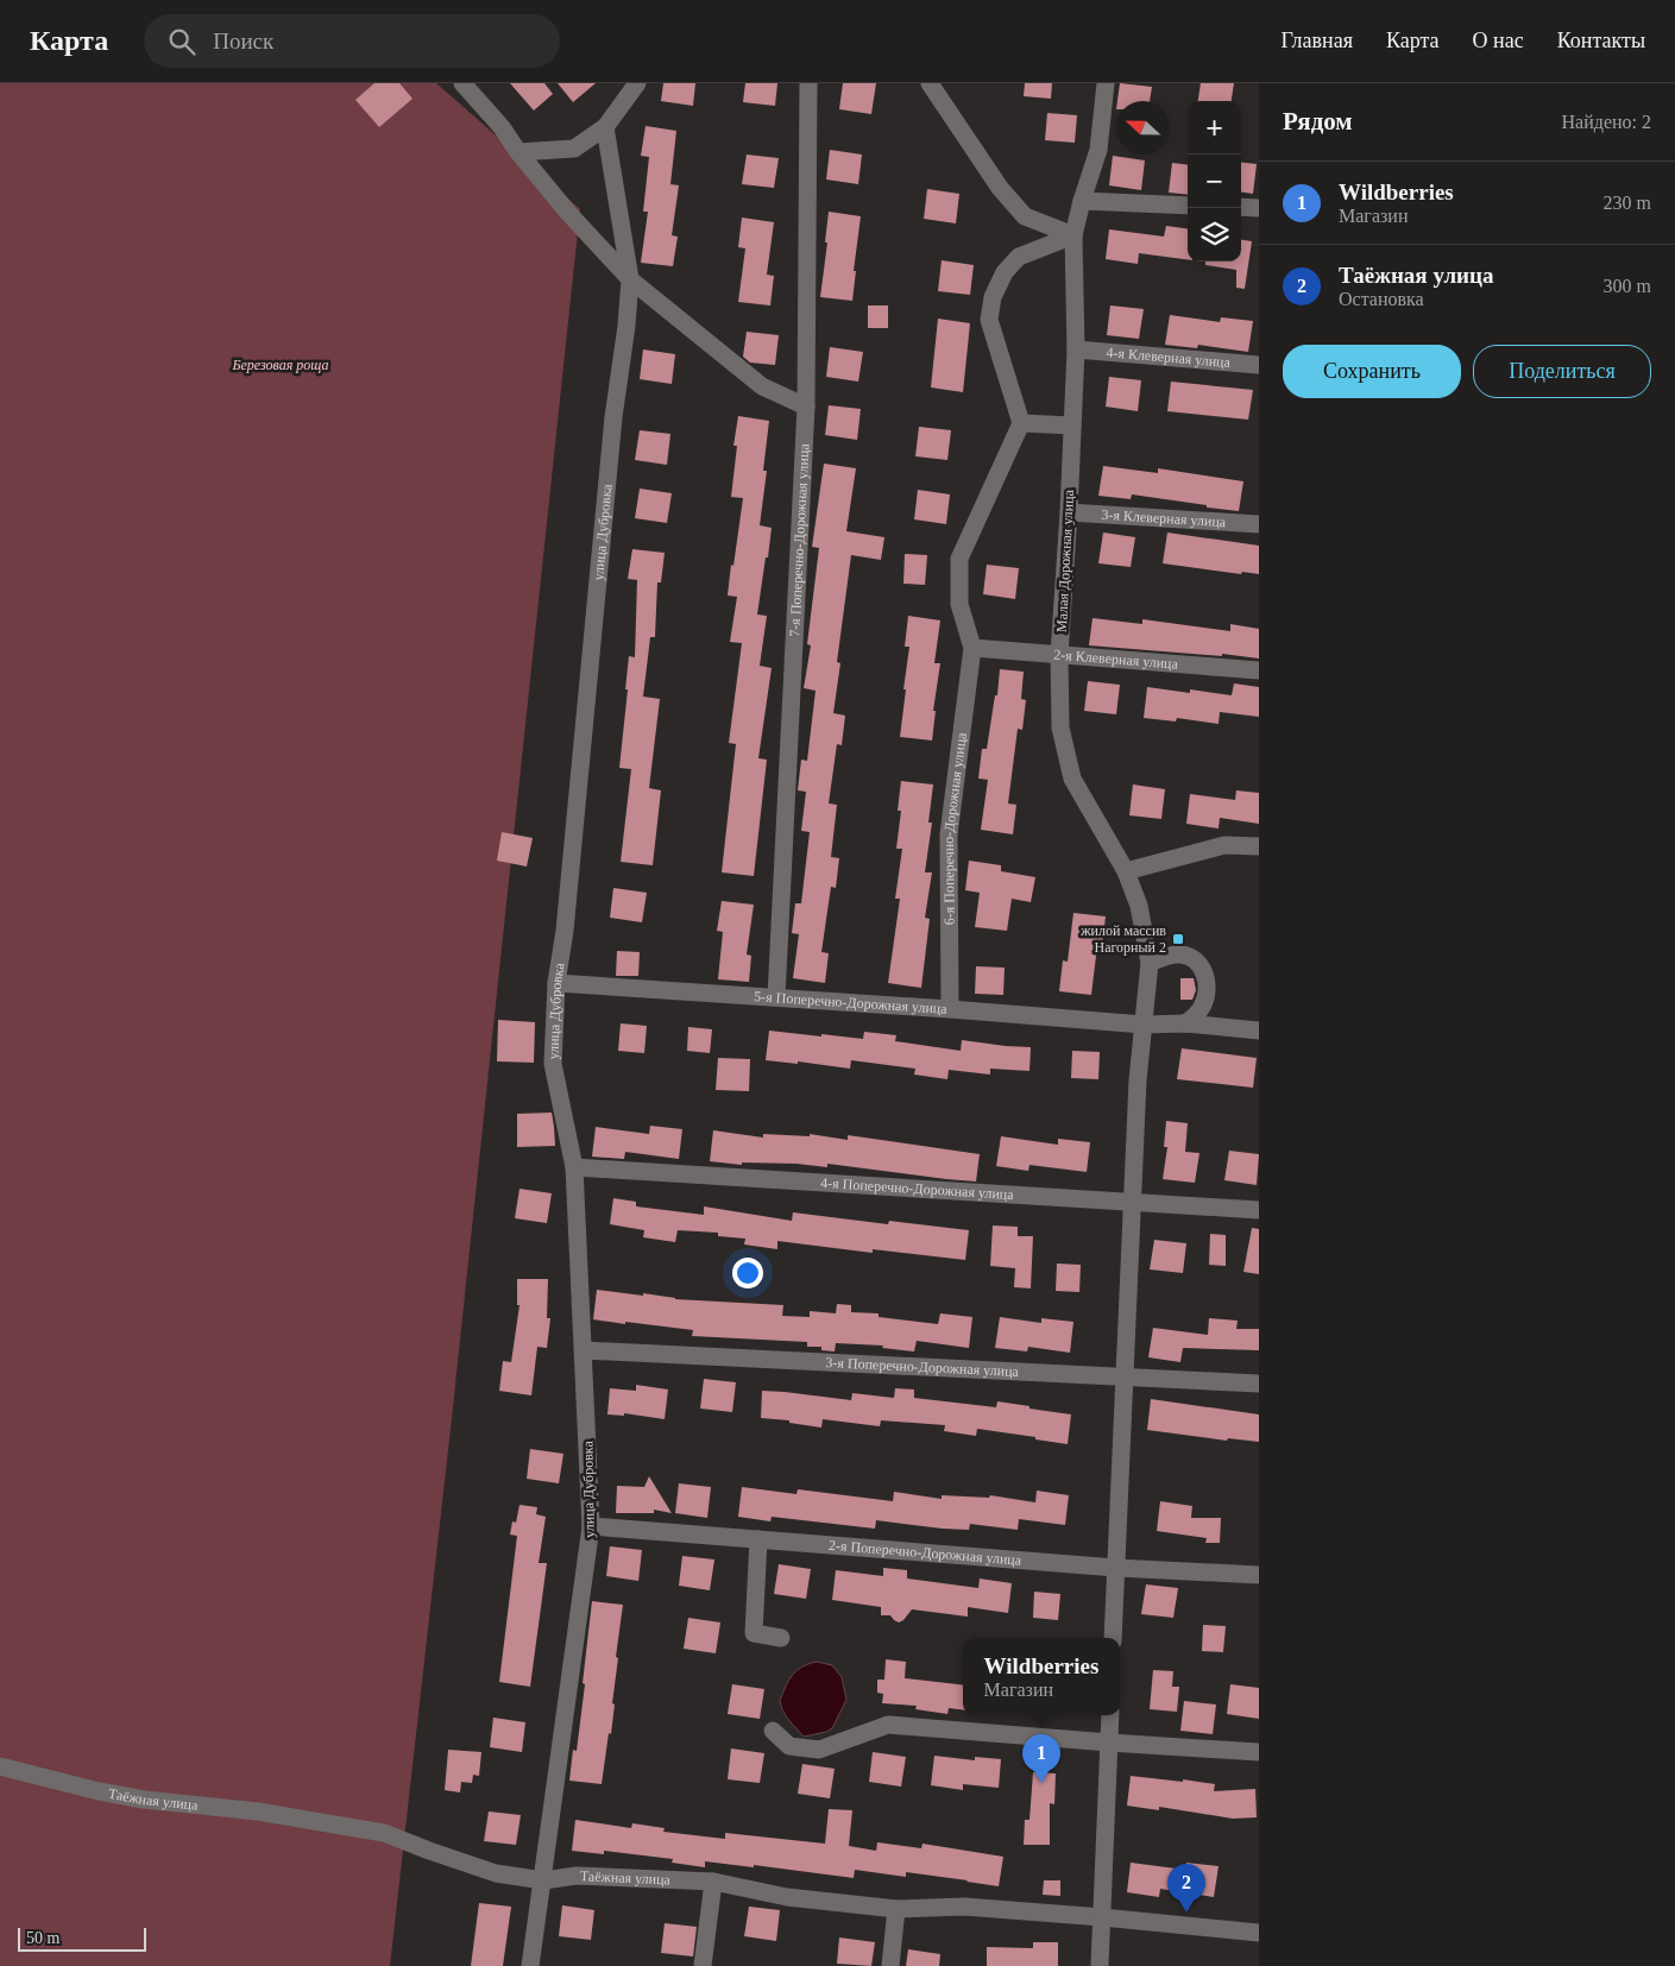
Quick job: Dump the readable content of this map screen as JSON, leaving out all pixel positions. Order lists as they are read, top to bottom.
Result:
{
  "streets": {
    "street": [
      "4-я Клеверная улица",
      "3-я Клеверная улица",
      "улица Дубровка",
      "7-я Поперечно-Дорожная улица",
      "Малая Дорожная улица",
      "2-я Клеверная улица",
      "6-я Поперечно-Дорожная улица",
      "5-я Поперечно-Дорожная улица",
      "4-я Поперечно-Дорожная улица",
      "3-я Поперечно-Дорожная улица",
      "2-я Поперечно-Дорожная улица",
      "Таёжная улица"
    ]
  },
  "crossings": [
    ["4-я Клеверная улица", "Малая Дорожная улица"],
    ["3-я Клеверная улица", "Малая Дорожная улица"],
    ["улица Дубровка", "5-я Поперечно-Дорожная улица"],
    ["улица Дубровка", "4-я Поперечно-Дорожная улица"],
    ["улица Дубровка", "3-я Поперечно-Дорожная улица"],
    ["улица Дубровка", "2-я Поперечно-Дорожная улица"],
    ["улица Дубровка", "Таёжная улица"],
    ["7-я Поперечно-Дорожная улица", "5-я Поперечно-Дорожная улица"],
    ["Малая Дорожная улица", "2-я Клеверная улица"],
    ["Малая Дорожная улица", "5-я Поперечно-Дорожная улица"],
    ["Малая Дорожная улица", "4-я Поперечно-Дорожная улица"],
    ["Малая Дорожная улица", "3-я Поперечно-Дорожная улица"],
    ["Малая Дорожная улица", "2-я Поперечно-Дорожная улица"],
    ["2-я Клеверная улица", "6-я Поперечно-Дорожная улица"],
    ["6-я Поперечно-Дорожная улица", "5-я Поперечно-Дорожная улица"]
  ],
  "parks": ["Березовая роща"],
  "places": {
    "transit": ["жилой массив Нагорный 2"]
  },
  "scale_bar": "50 m",
  "north": "left",
  "page": {
    "header": "Карта",
    "search": "Поиск",
    "nav": [
      "Главная",
      "Карта",
      "О нас",
      "Контакты"
    ],
    "heading": ["Рядом", "Найдено: 2"],
    "map_buttons": ["+", "−"],
    "list": [
      {
        "mark": "1",
        "name": "Wildberries",
        "note": "Магазин",
        "value": "230 m"
      },
      {
        "mark": "2",
        "name": "Таёжная улица",
        "note": "Остановка",
        "value": "300 m"
      }
    ],
    "buttons": ["Сохранить", "Поделиться"],
    "popup": ["Wildberries", "Магазин"],
    "pins": ["1", "2"],
    "scale": "50 m"
  }
}
